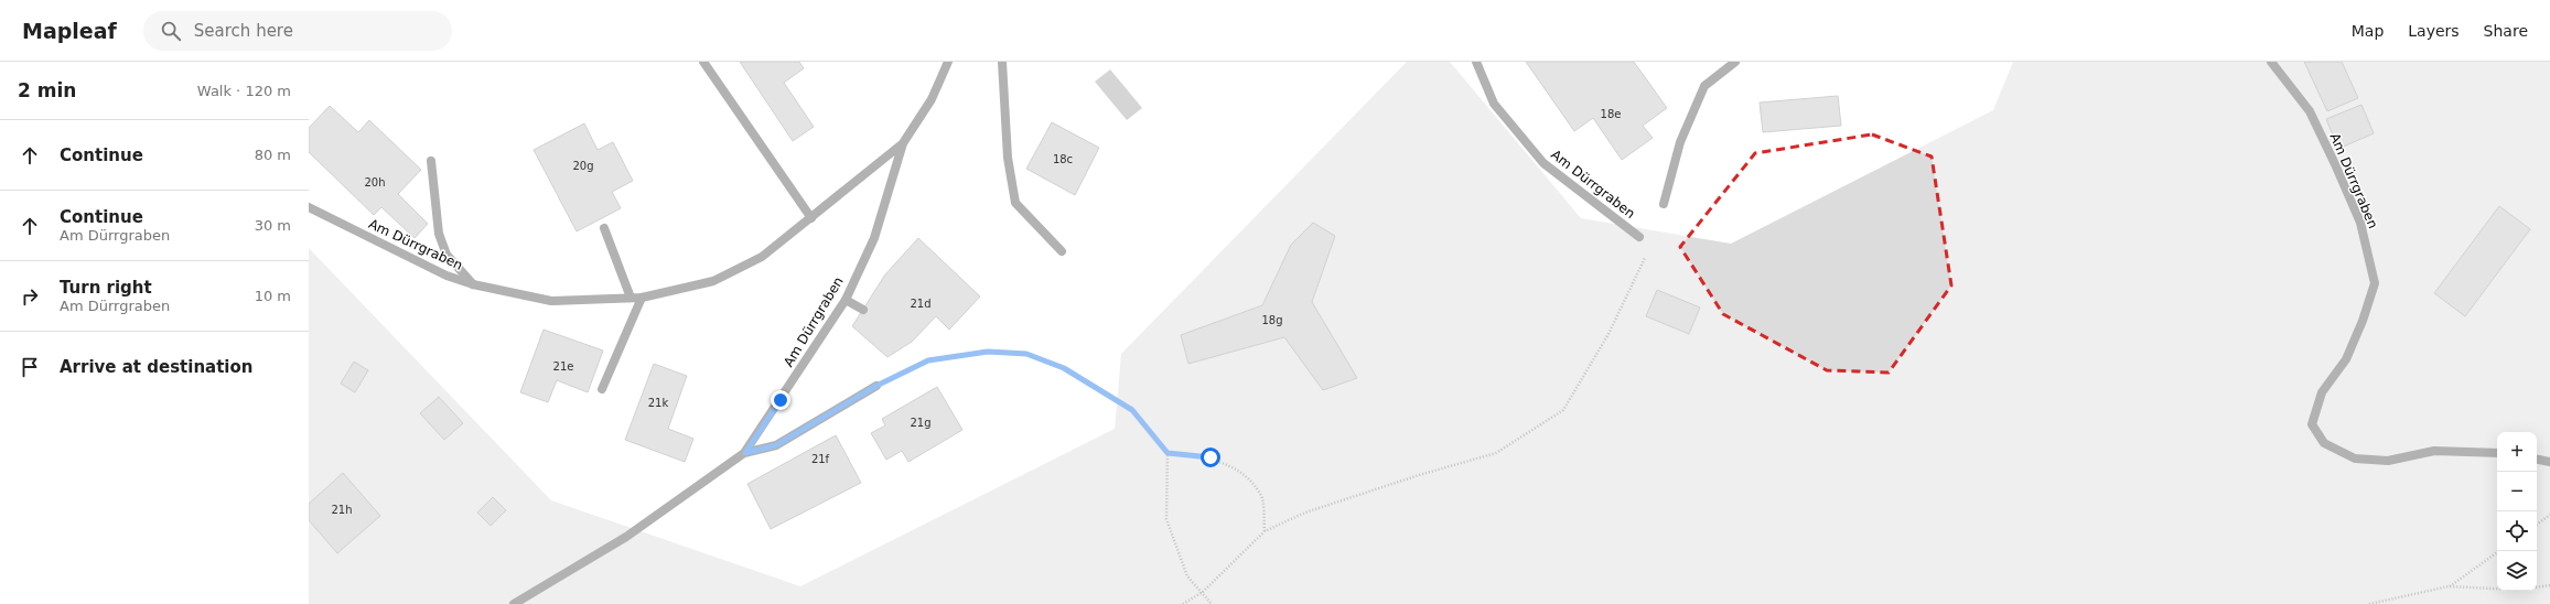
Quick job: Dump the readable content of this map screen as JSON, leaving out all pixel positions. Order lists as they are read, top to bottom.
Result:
{
  "streets": {
    "street": ["Am Dürrgraben"]
  },
  "house_numbers": [
    "18e",
    "18c",
    "20g",
    "20h",
    "21d",
    "18g",
    "21e",
    "21k",
    "21g",
    "21f",
    "21h"
  ],
  "page": {
    "header": "Mapleaf",
    "search": "Search here",
    "nav": ["Map", "Layers", "Share"],
    "heading": ["2 min", "Walk · 120 m"],
    "list": [
      ["Continue", "80 m"],
      ["Continue", "Am Dürrgraben", "30 m"],
      ["Turn right", "Am Dürrgraben", "10 m"],
      "Arrive at destination"
    ],
    "map_buttons": ["+", "−"]
  }
}
